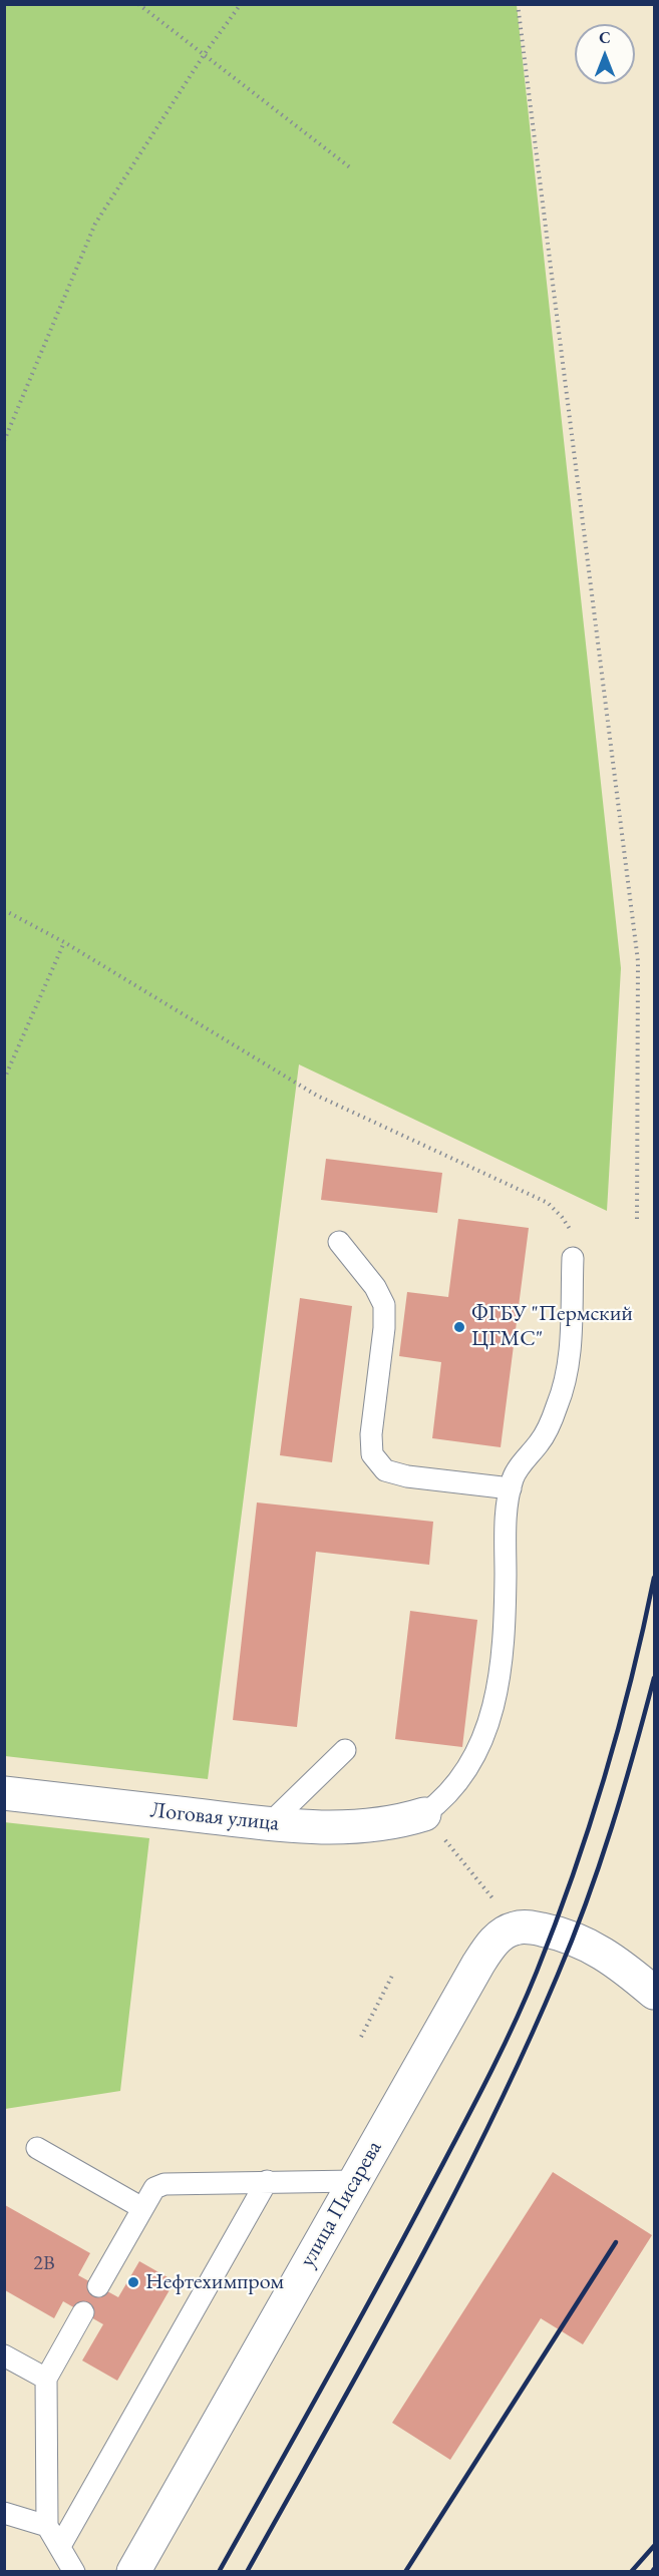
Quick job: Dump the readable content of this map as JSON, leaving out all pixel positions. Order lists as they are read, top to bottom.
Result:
{
  "streets": {
    "street": ["Логовая улица", "улица Писарева"]
  },
  "places": ["ФГБУ \"Пермский ЦГМС\"", "Нефтехимпром"],
  "house_numbers": ["2В"],
  "north": "top"
}
